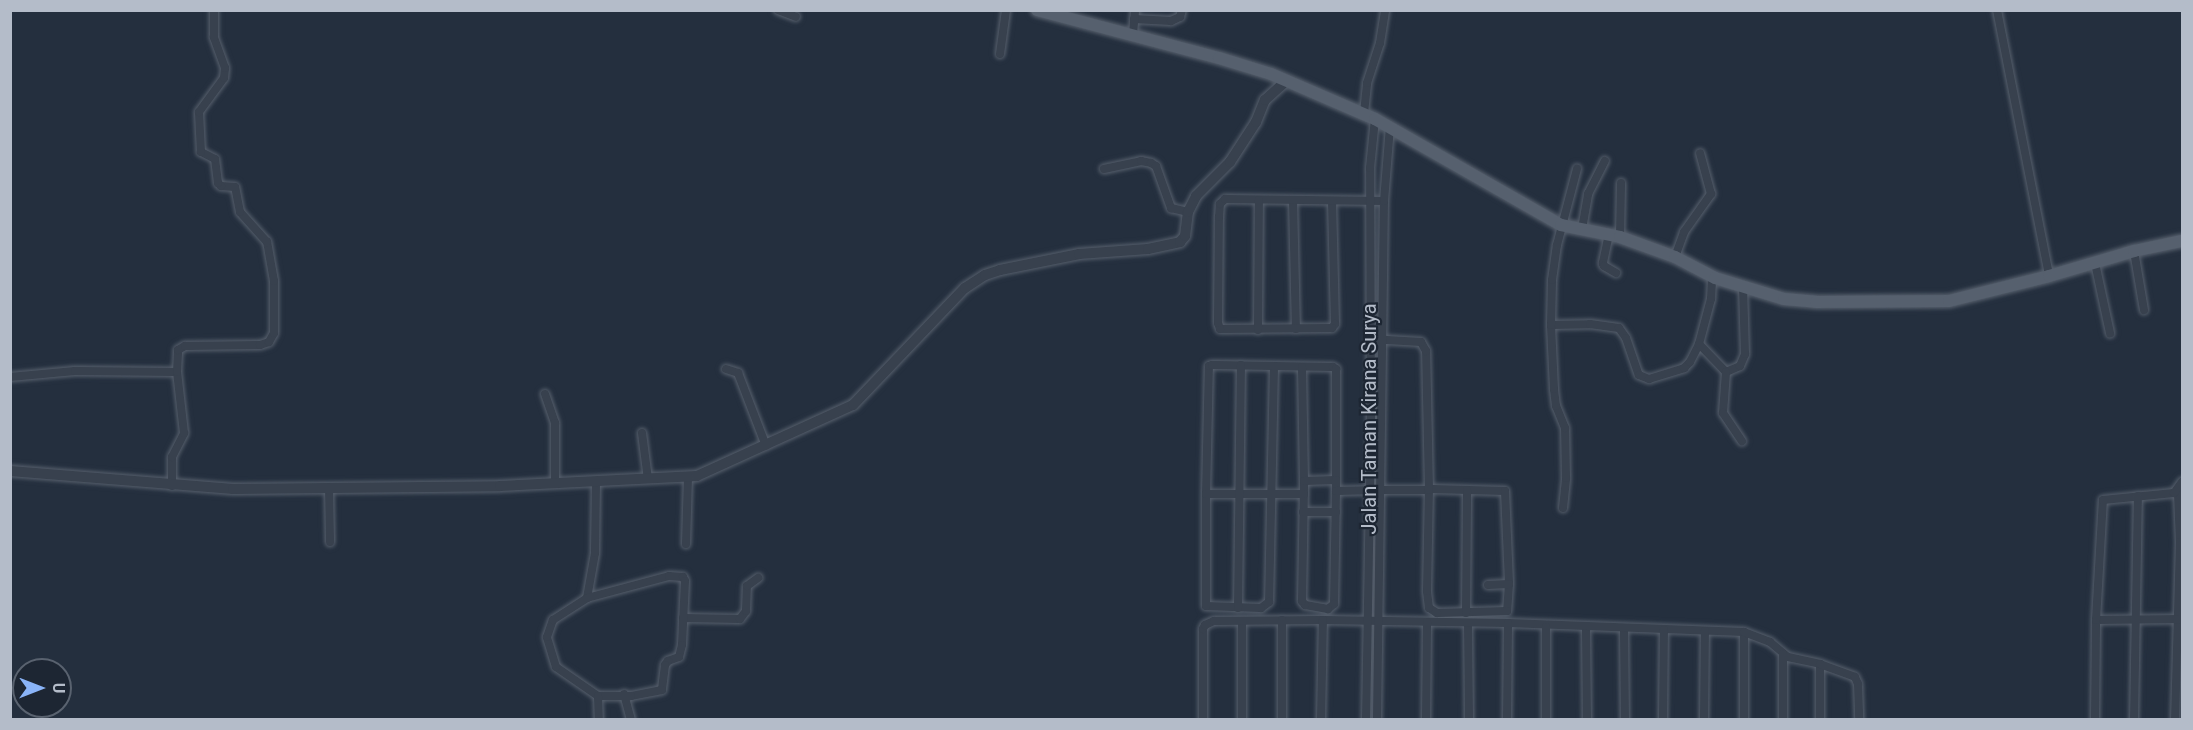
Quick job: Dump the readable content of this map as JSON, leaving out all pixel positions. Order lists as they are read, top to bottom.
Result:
{
  "streets": {
    "street": ["Jalan Taman Kirana Surya"]
  },
  "north": "right"
}
